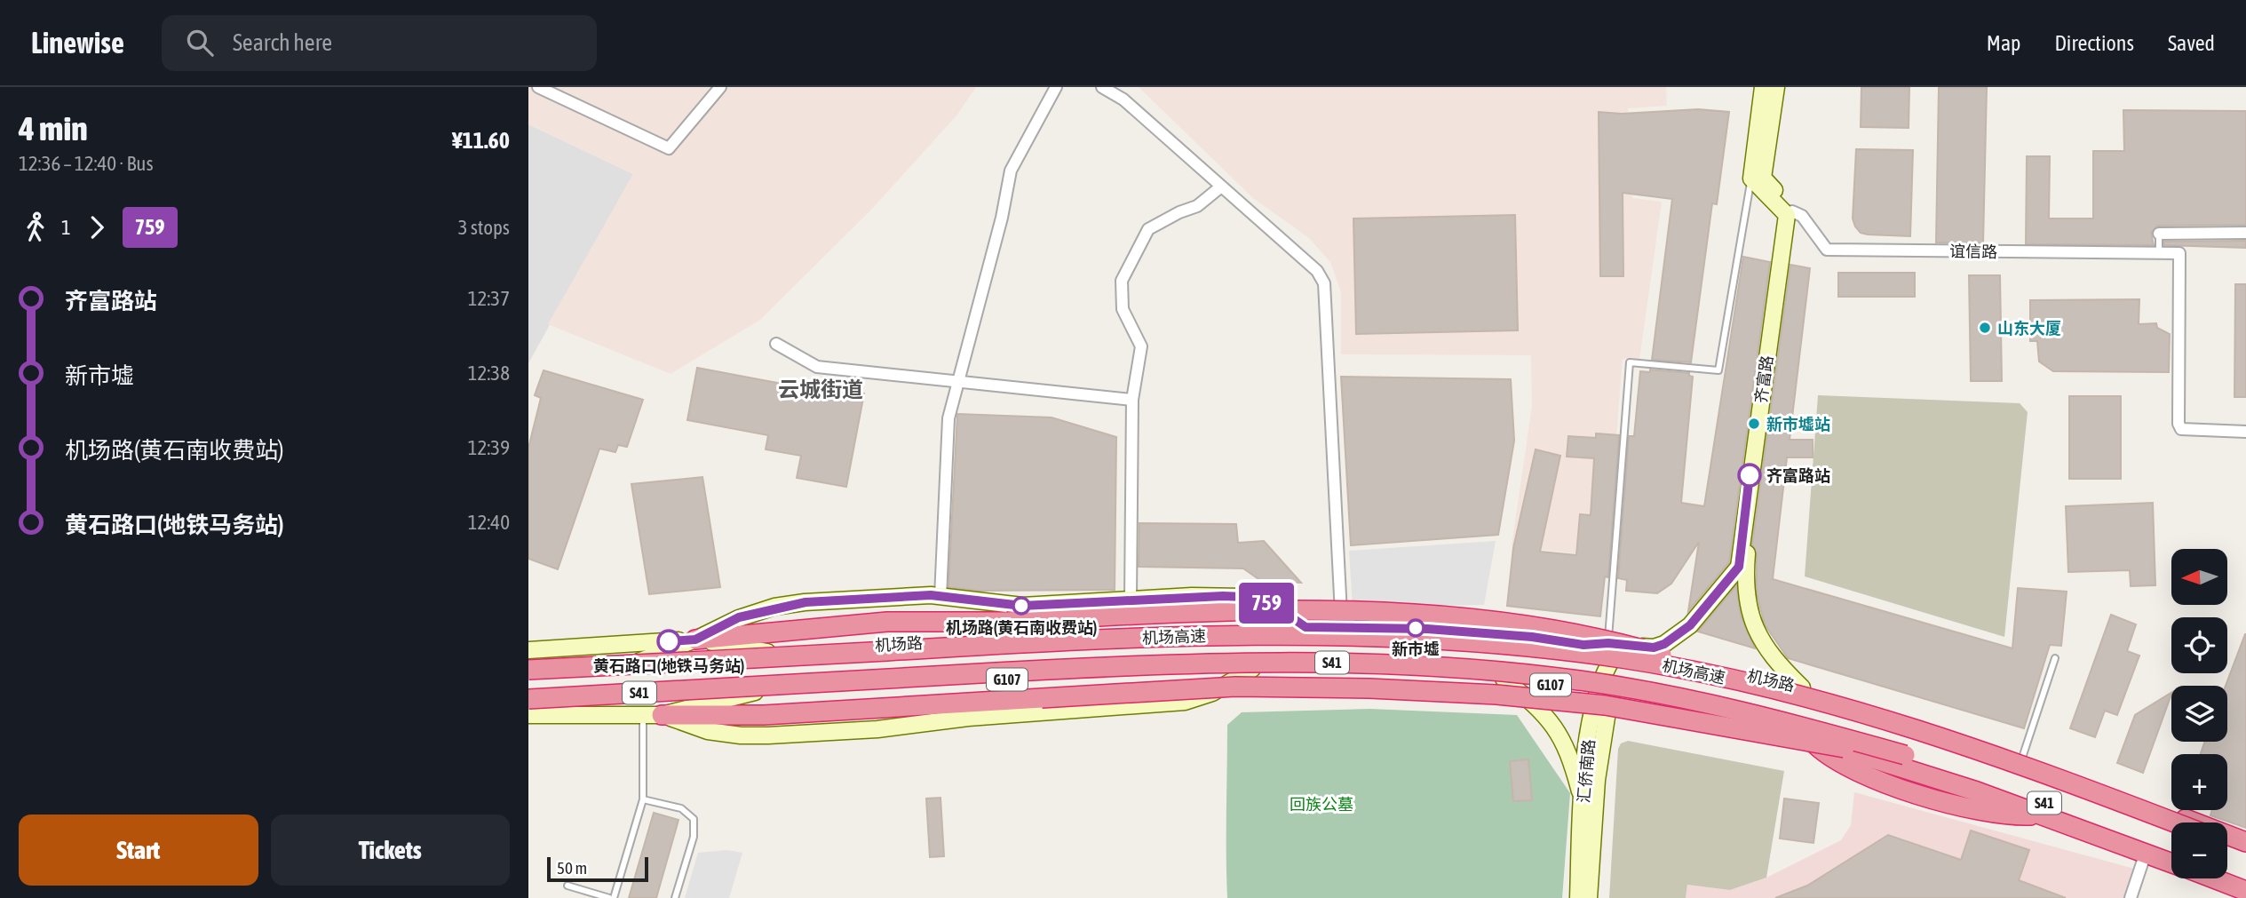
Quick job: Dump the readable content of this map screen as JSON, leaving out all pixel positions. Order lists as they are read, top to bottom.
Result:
{
  "streets": {
    "highway": [
      "机场高速",
      "机场路",
      "S41",
      "G107"
    ],
    "main road": ["齐富路", "汇侨南路"],
    "street": ["谊信路"]
  },
  "crossings": [
    ["谊信路", "齐富路"],
    ["齐富路", "机场路"],
    ["齐富路", "汇侨南路"],
    ["机场高速", "机场路"],
    ["机场高速", "G107"],
    ["机场路", "汇侨南路"],
    ["G107", "汇侨南路"]
  ],
  "districts": ["云城街道"],
  "parks": ["回族公墓"],
  "places": [
    "山东大厦",
    "新市墟站",
    "齐富路站",
    "机场路(黄石南收费站)",
    "新市墟",
    "黄石路口(地铁马务站)"
  ],
  "lines": ["bus line 759"],
  "scale_bar": "50 m",
  "north": "left",
  "page": {
    "header": "Linewise",
    "search": "Search here",
    "nav": ["Map", "Directions", "Saved"],
    "heading": ["4 min", "12:36 – 12:40 · Bus", "¥11.60"],
    "on_map": "759",
    "legs": ["1", "759", "3 stops"],
    "list": [
      {
        "name": "齐富路站",
        "value": "12:37"
      },
      {
        "name": "新市墟",
        "value": "12:38"
      },
      {
        "name": "机场路(黄石南收费站)",
        "value": "12:39"
      },
      {
        "name": "黄石路口(地铁马务站)",
        "value": "12:40"
      }
    ],
    "map_buttons": ["+", "−"],
    "buttons": ["Start", "Tickets"],
    "scale": "50 m"
  }
}
